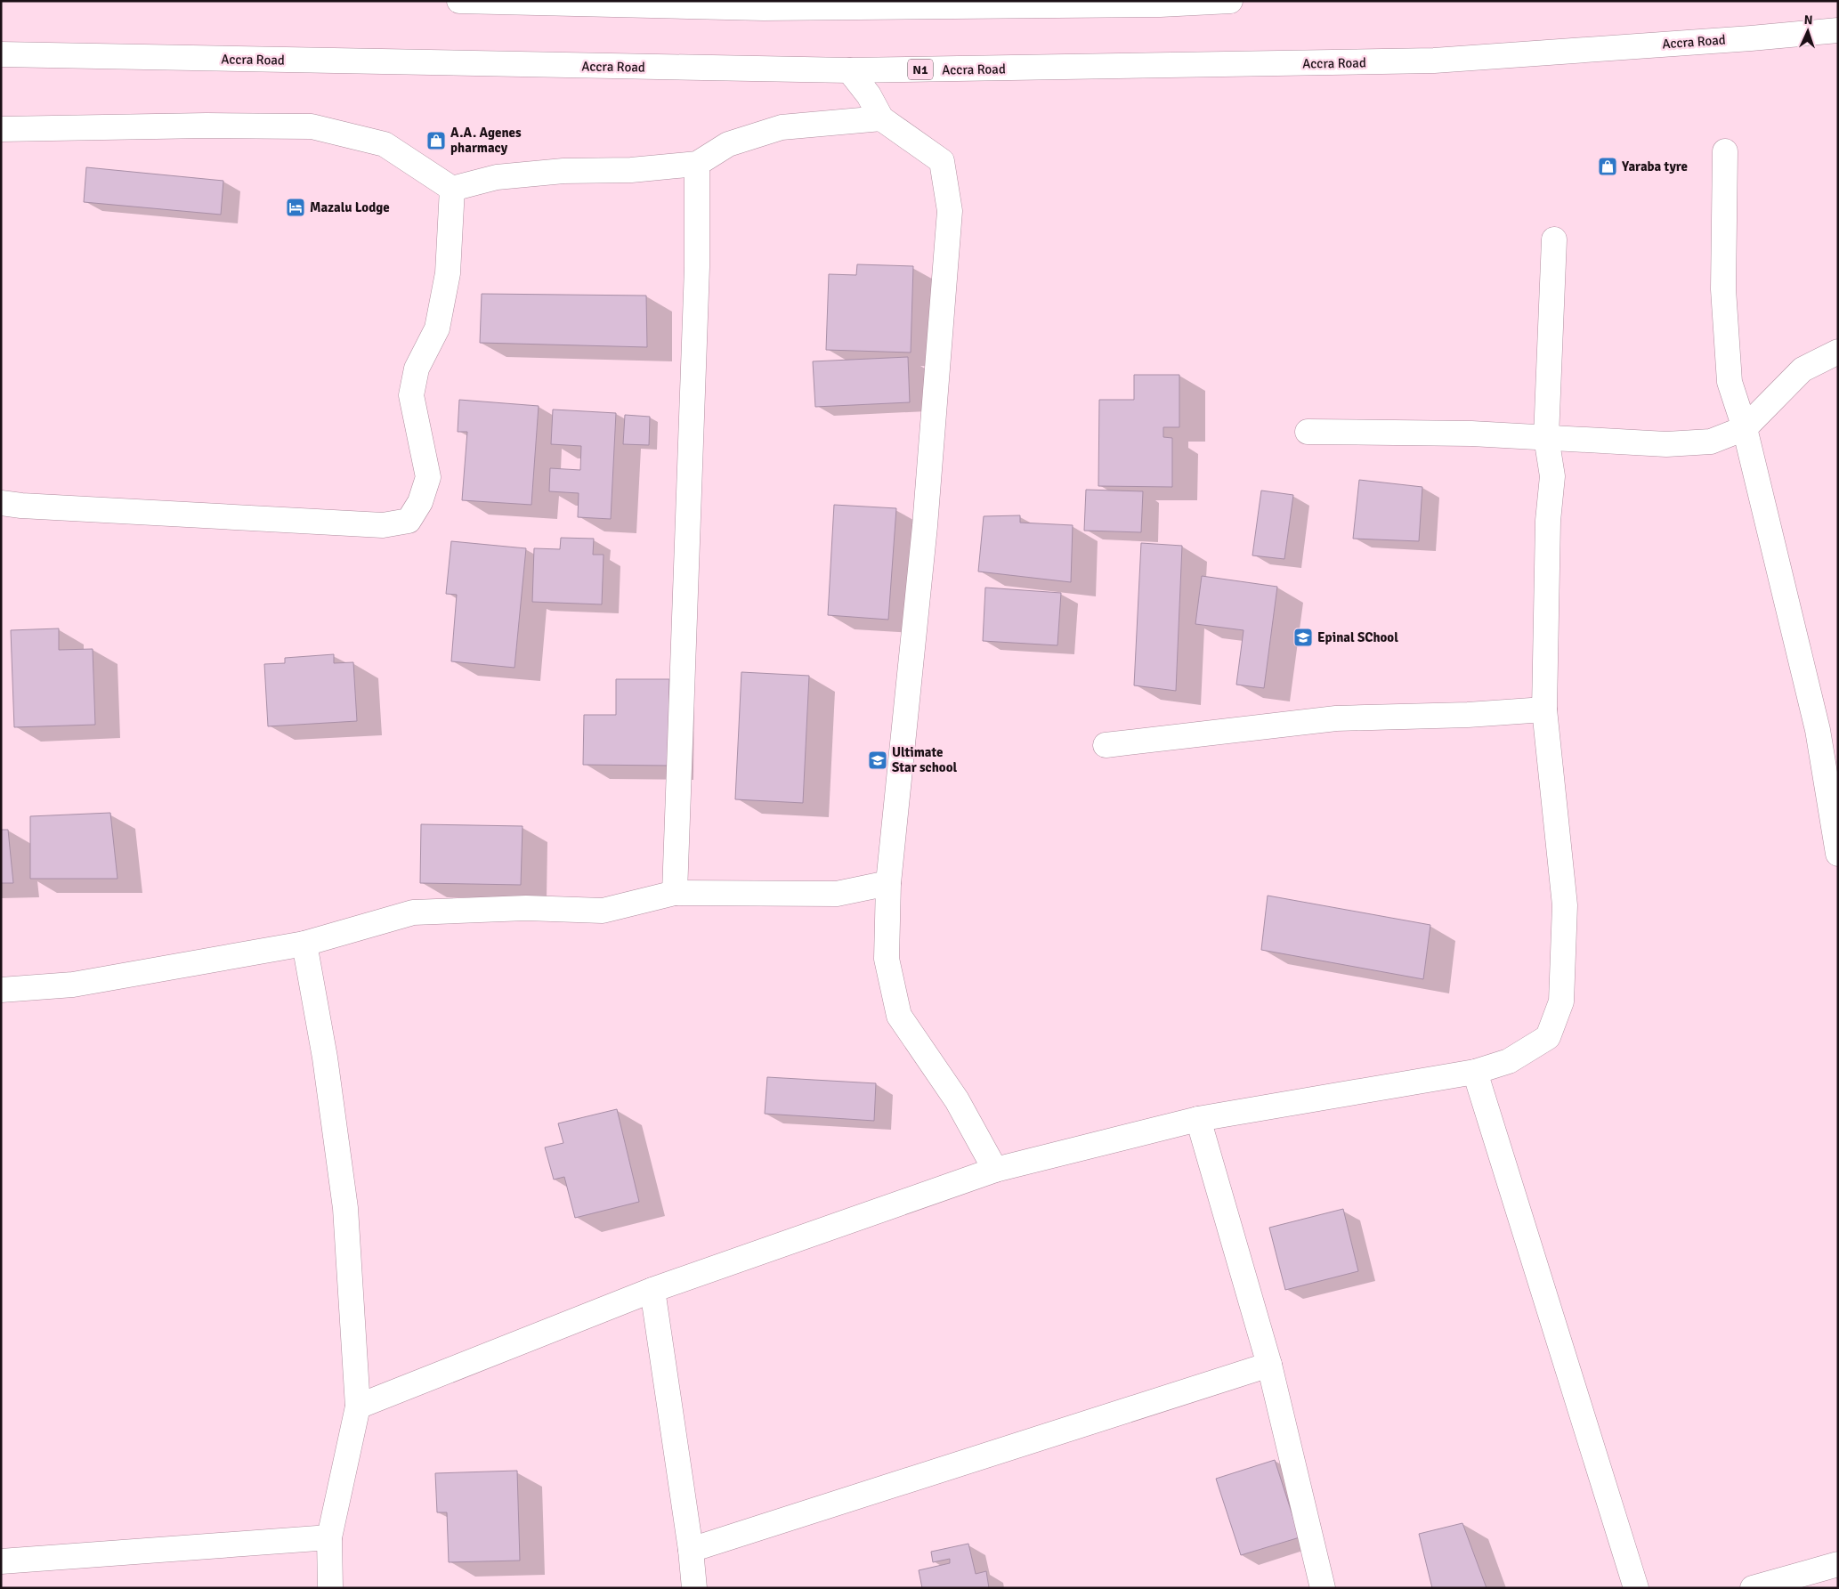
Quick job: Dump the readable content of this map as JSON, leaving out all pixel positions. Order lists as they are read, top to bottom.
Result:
{
  "streets": {
    "main road": ["Accra Road", "N1"]
  },
  "places": {
    "shop": ["A.A. Agenes pharmacy", "Yaraba tyre"],
    "hotel": ["Mazalu Lodge"],
    "school or university": ["Epinal SChool", "Ultimate Star school"]
  },
  "north": "top"
}
